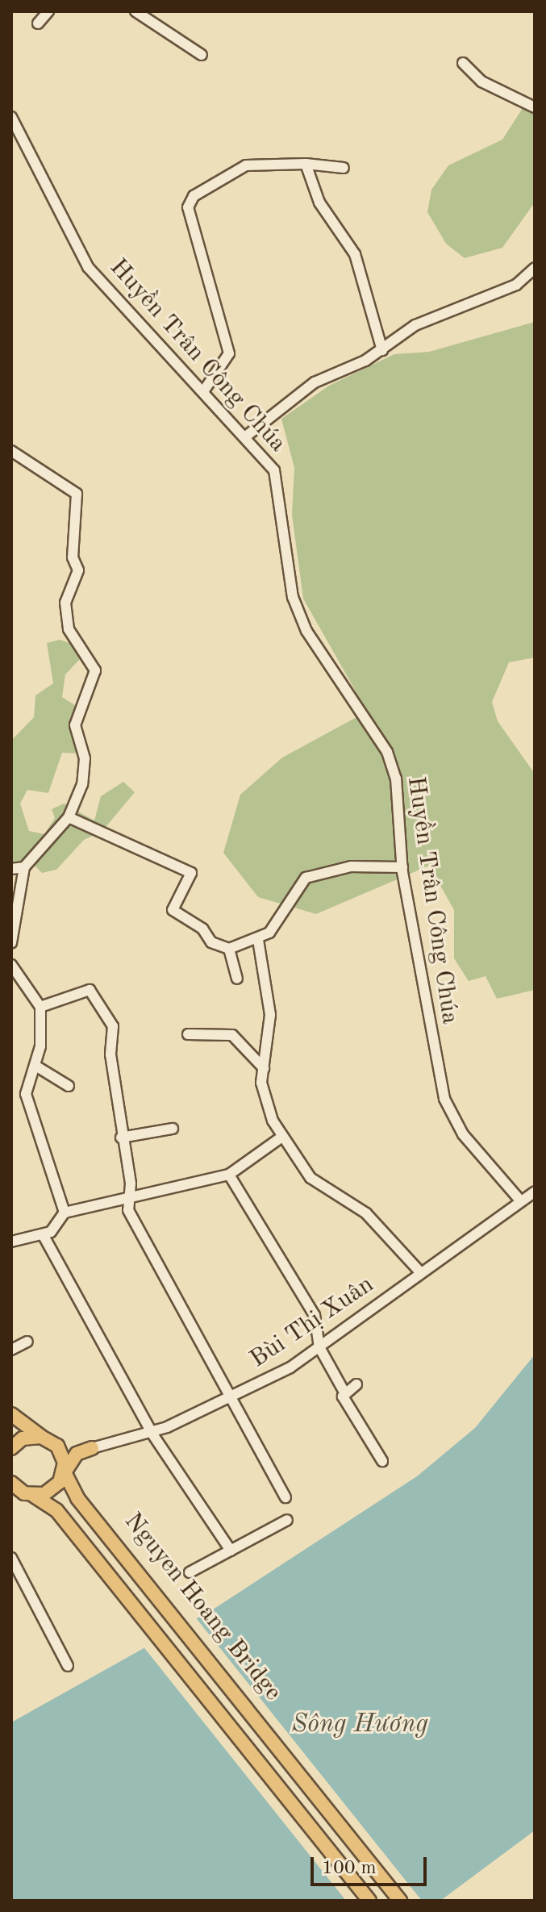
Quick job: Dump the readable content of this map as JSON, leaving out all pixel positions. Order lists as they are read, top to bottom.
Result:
{
  "streets": {
    "main road": ["Nguyen Hoang Bridge"],
    "street": ["Huyền Trân Công Chúa", "Bùi Thị Xuân"]
  },
  "crossings": [
    ["Huyền Trân Công Chúa", "Bùi Thị Xuân"]
  ],
  "water": ["Sông Hương"],
  "scale_bar": "100 m"
}
